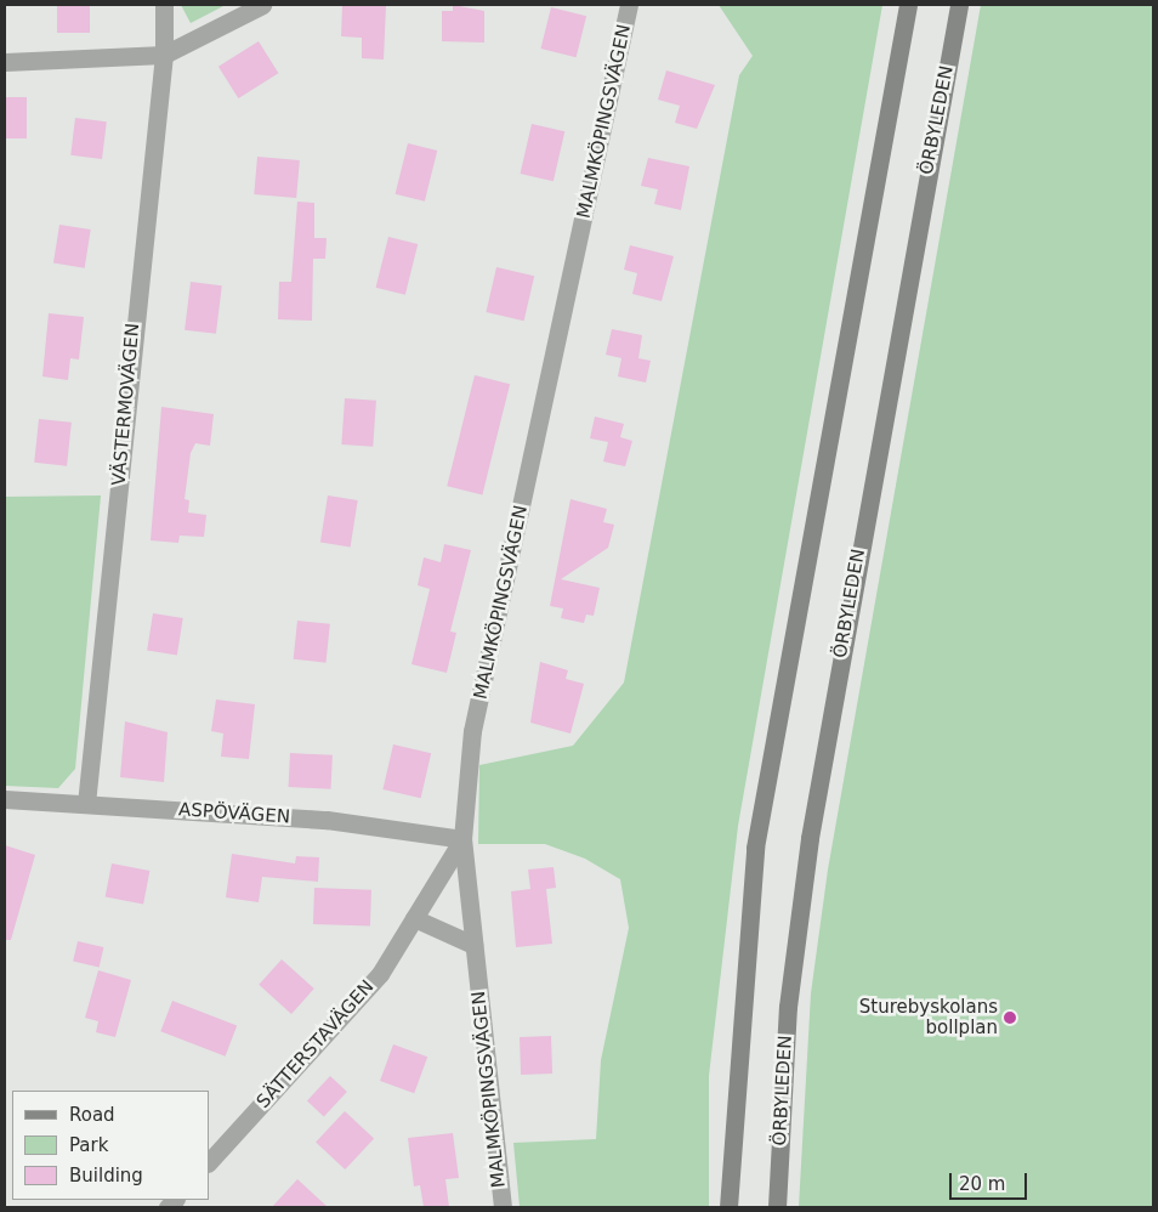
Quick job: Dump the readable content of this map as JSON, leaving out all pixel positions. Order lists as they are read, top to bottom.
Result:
{
  "streets": {
    "main road": ["ÖRBYLEDEN"],
    "street": [
      "MALMKÖPINGSVÄGEN",
      "VÄSTERMOVÄGEN",
      "ASPÖVÄGEN",
      "SÄTTERSTAVÄGEN"
    ]
  },
  "crossings": [
    ["MALMKÖPINGSVÄGEN", "ASPÖVÄGEN"],
    ["MALMKÖPINGSVÄGEN", "SÄTTERSTAVÄGEN"],
    ["VÄSTERMOVÄGEN", "ASPÖVÄGEN"],
    ["ASPÖVÄGEN", "SÄTTERSTAVÄGEN"]
  ],
  "places": ["Sturebyskolans bollplan"],
  "legend": ["Road", "Park", "Building"],
  "scale_bar": "20 m"
}
